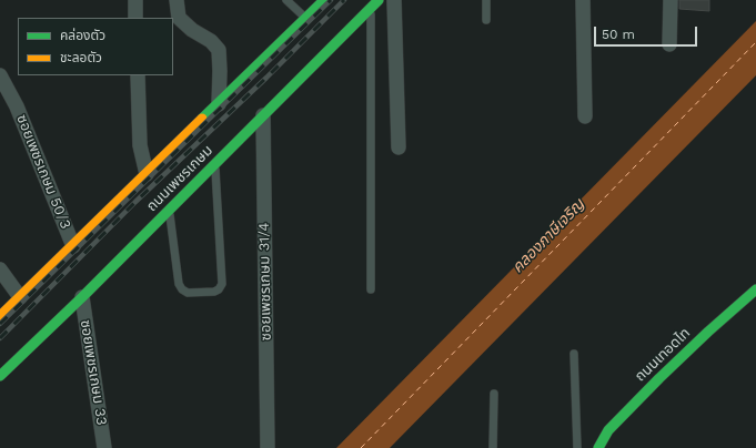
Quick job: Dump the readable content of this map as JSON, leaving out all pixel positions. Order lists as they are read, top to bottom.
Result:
{
  "streets": {
    "main road": ["ถนนเพชรเกษม", "ถนนเทอดไท"],
    "street": ["ซอยเพชรเกษม 50/3", "ซอยเพชรเกษม 31/4", "ซอยเพชรเกษม 33"]
  },
  "crossings": [
    ["ซอยเพชรเกษม 50/3", "ถนนเพชรเกษม"],
    ["ถนนเพชรเกษม", "ซอยเพชรเกษม 31/4"],
    ["ถนนเพชรเกษม", "ซอยเพชรเกษม 33"]
  ],
  "water": ["คลองภาษีเจริญ"],
  "legend": ["คล่องตัว", "ชะลอตัว"],
  "scale_bar": "50 m"
}
